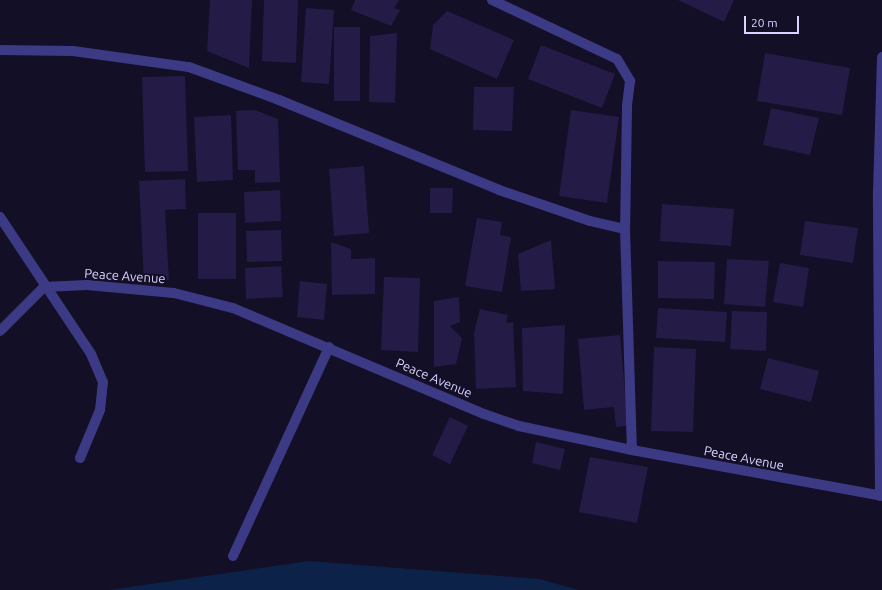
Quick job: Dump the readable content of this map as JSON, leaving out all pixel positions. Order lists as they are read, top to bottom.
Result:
{
  "streets": {
    "street": ["Peace Avenue"]
  },
  "scale_bar": "20 m"
}
